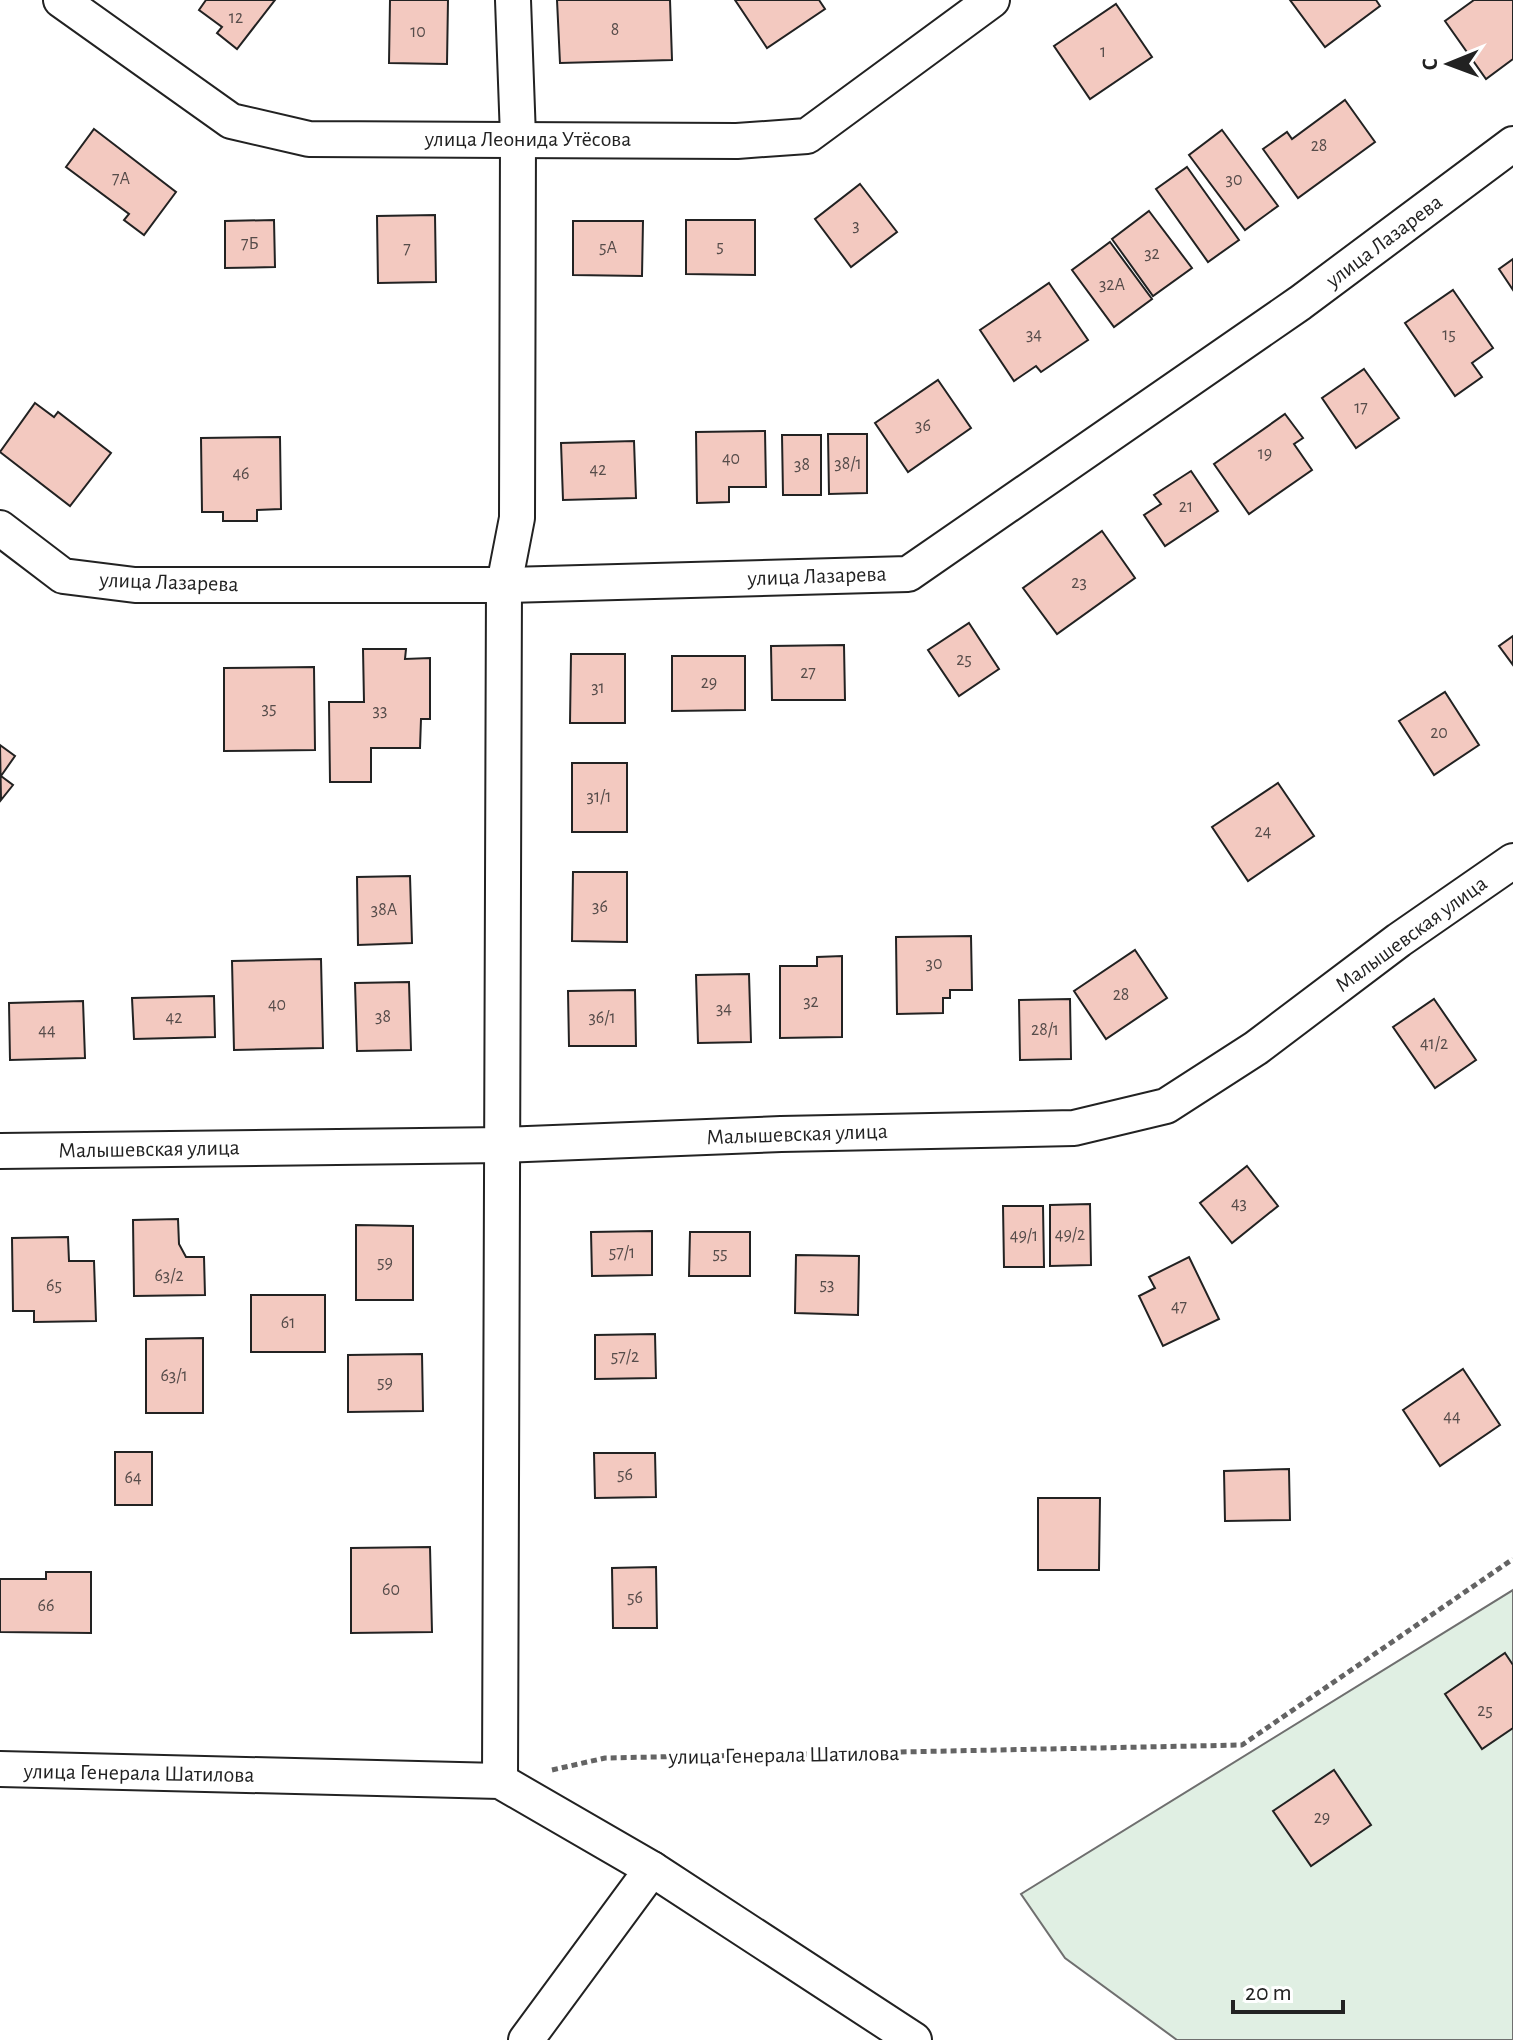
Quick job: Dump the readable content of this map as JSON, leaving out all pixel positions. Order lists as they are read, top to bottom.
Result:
{
  "streets": {
    "street": [
      "улица Леонида Утёсова",
      "улица Лазарева",
      "Малышевская улица",
      "улица Генерала Шатилова"
    ]
  },
  "house_numbers": [
    "12",
    "8",
    "10",
    "1",
    "28",
    "7А",
    "30",
    "3",
    "7Б",
    "5",
    "5А",
    "7",
    "32",
    "32А",
    "34",
    "15",
    "17",
    "36",
    "19",
    "40",
    "38/1",
    "38",
    "42",
    "46",
    "21",
    "23",
    "25",
    "27",
    "29",
    "31",
    "35",
    "33",
    "20",
    "31/1",
    "24",
    "36",
    "38А",
    "30",
    "28",
    "32",
    "40",
    "34",
    "38",
    "42",
    "36/1",
    "28/1",
    "44",
    "41/2",
    "43",
    "49/2",
    "49/1",
    "57/1",
    "55",
    "59",
    "63/2",
    "53",
    "65",
    "47",
    "61",
    "57/2",
    "63/1",
    "59",
    "44",
    "56",
    "64",
    "60",
    "56",
    "66",
    "25",
    "29"
  ],
  "scale_bar": "20 m",
  "north": "left"
}
